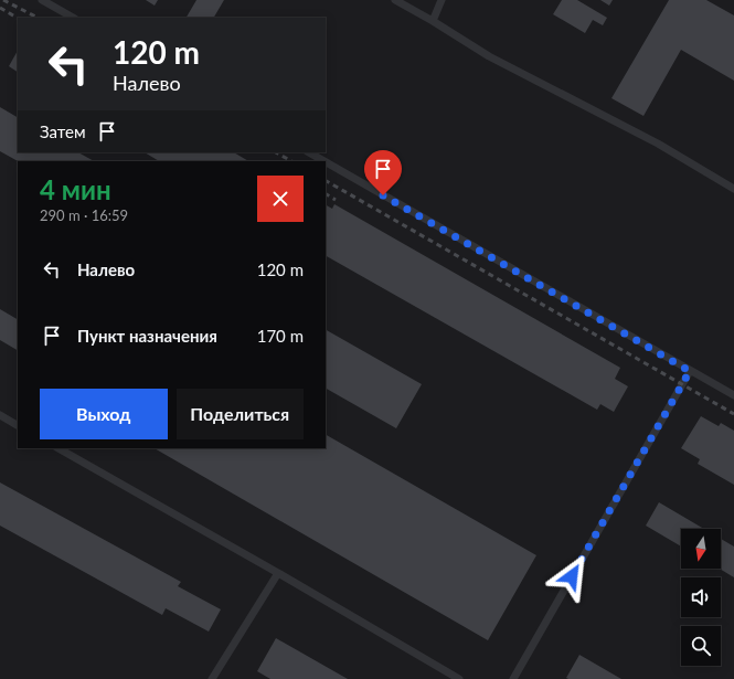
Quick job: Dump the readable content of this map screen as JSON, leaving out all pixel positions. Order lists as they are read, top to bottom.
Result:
{
  "north": "bottom",
  "page": {
    "turn": ["120 m", "Налево"],
    "then": "Затем",
    "heading": ["4 мин", "290 m · 16:59"],
    "list": [
      {
        "name": "Налево",
        "value": "120 m"
      },
      {
        "name": "Пункт назначения",
        "value": "170 m"
      }
    ],
    "buttons": ["Выход", "Поделиться"]
  }
}
